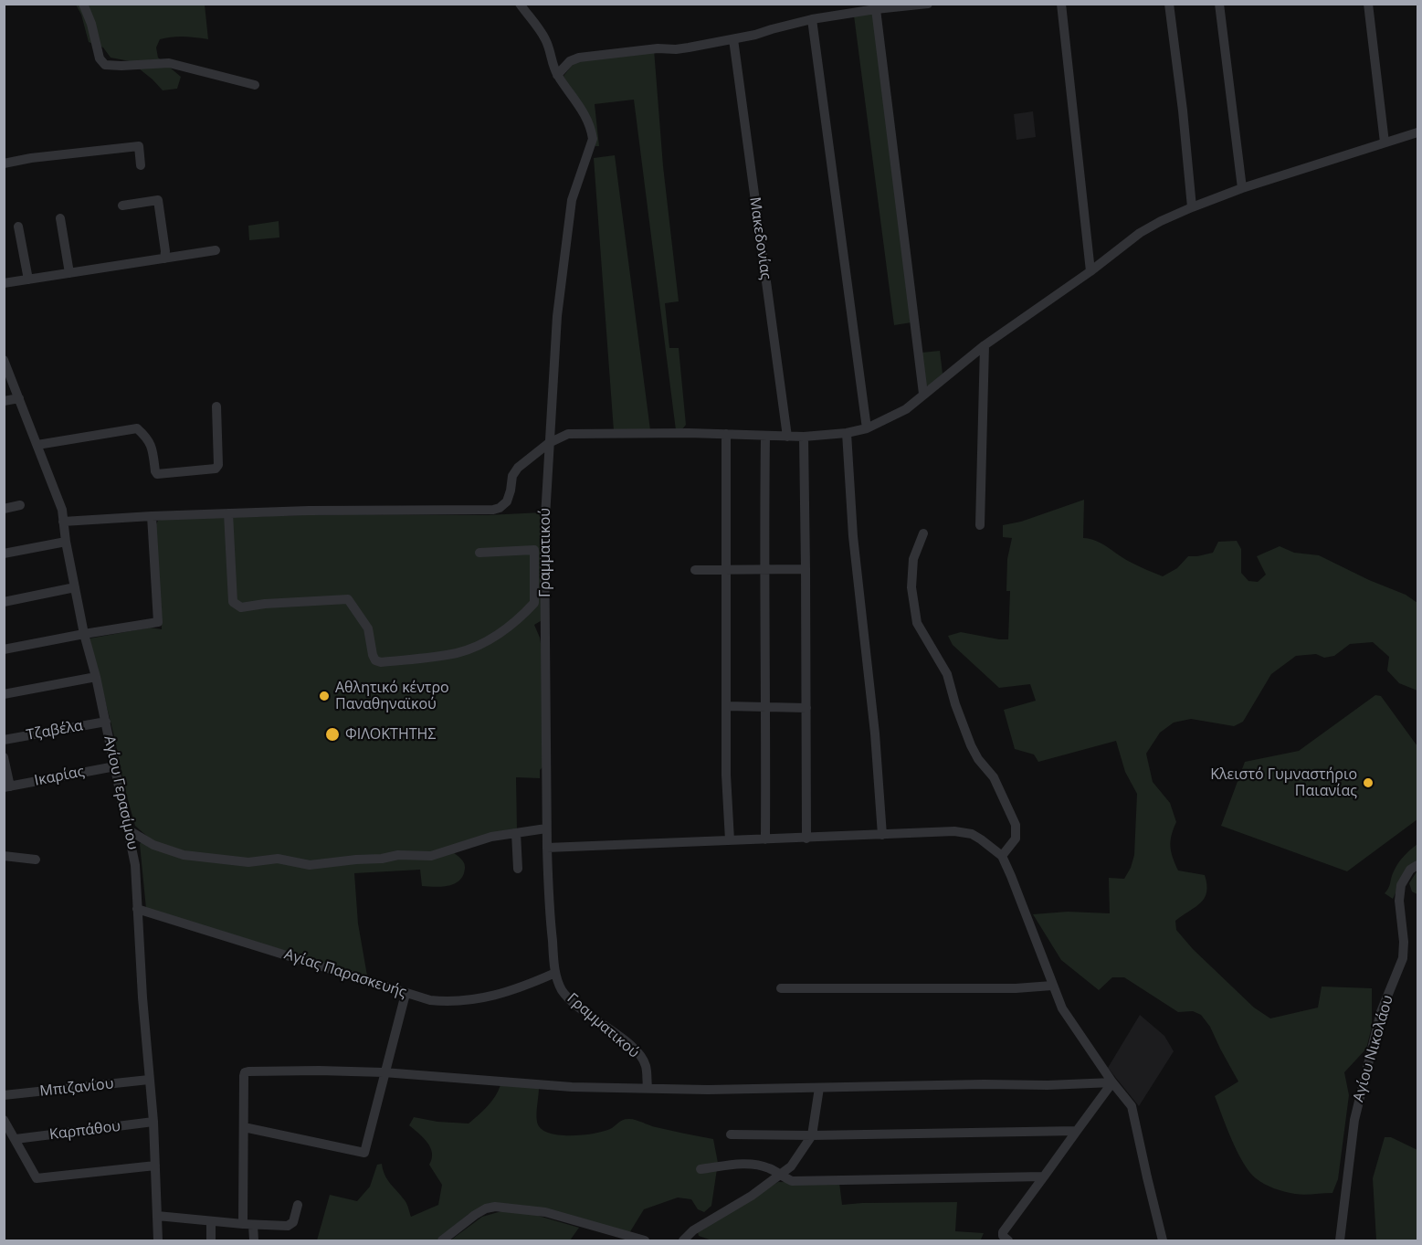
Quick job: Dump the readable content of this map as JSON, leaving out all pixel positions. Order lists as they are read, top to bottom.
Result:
{
  "streets": {
    "street": [
      "Μακεδονίας",
      "Γραμματικού",
      "Τζαβέλα",
      "Ικαρίας",
      "Αγίου Γερασίμου",
      "Αγίας Παρασκευής",
      "Αγίου Νικολάου",
      "Μπιζανίου",
      "Καρπάθου"
    ]
  },
  "crossings": [
    ["Γραμματικού", "Αγίας Παρασκευής"],
    ["Τζαβέλα", "Αγίου Γερασίμου"],
    ["Ικαρίας", "Αγίου Γερασίμου"],
    ["Αγίου Γερασίμου", "Αγίας Παρασκευής"],
    ["Αγίου Γερασίμου", "Μπιζανίου"],
    ["Αγίου Γερασίμου", "Καρπάθου"]
  ],
  "places": ["Αθλητικό κέντρο Παναθηναϊκού", "ΦΙΛΟΚΤΗΤΗΣ", "Κλειστό Γυμναστήριο Παιανίας"]
}
